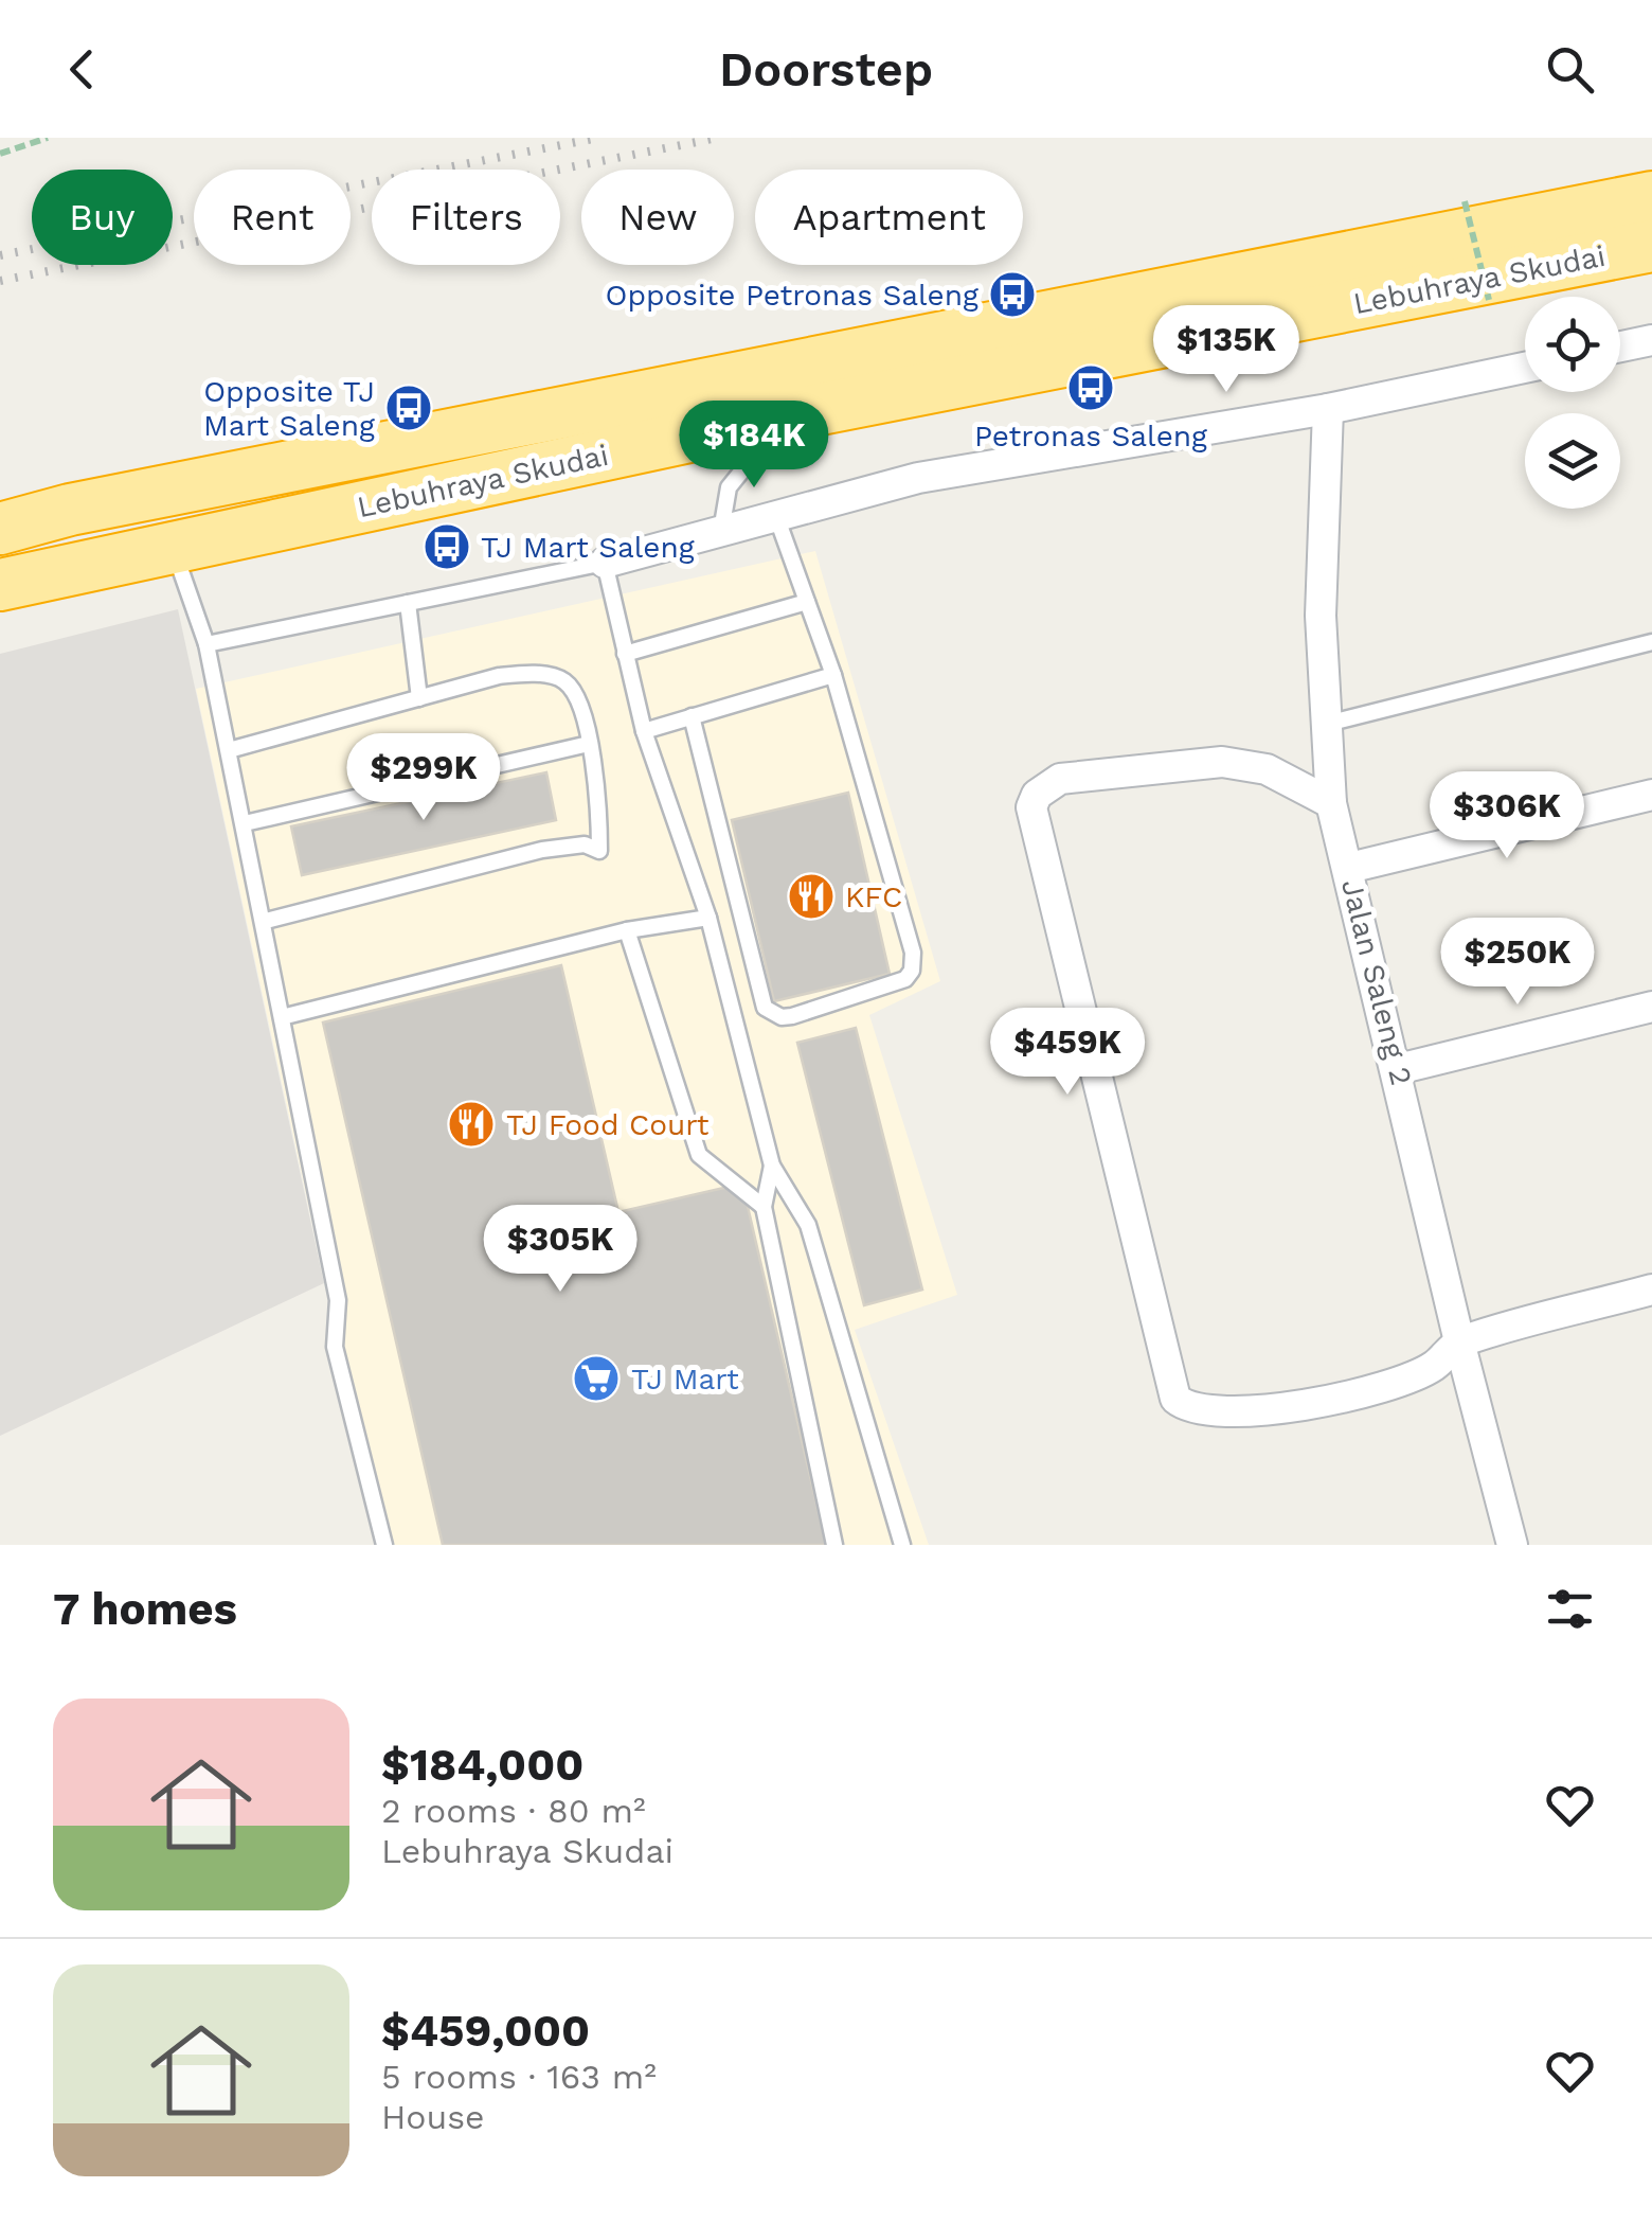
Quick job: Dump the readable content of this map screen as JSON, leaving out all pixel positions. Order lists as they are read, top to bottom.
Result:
{
  "streets": {
    "highway": ["Lebuhraya Skudai"],
    "street": ["Jalan Saleng 2"]
  },
  "places": {
    "bus stop": [
      "Opposite Petronas Saleng",
      "Petronas Saleng",
      "Opposite TJ Mart Saleng",
      "TJ Mart Saleng"
    ],
    "restaurant": ["KFC", "TJ Food Court"],
    "supermarket": ["TJ Mart"]
  },
  "page": {
    "header": "Doorstep",
    "chip": [
      "Buy",
      "Rent",
      "Filters",
      "New",
      "Apartment"
    ],
    "price": [
      "$135K",
      "$184K",
      "$299K",
      "$306K",
      "$250K",
      "$459K",
      "$305K"
    ],
    "heading": "7 homes",
    "list": [
      {
        "name": "$184,000",
        "note": "2 rooms · 80 m² · Lebuhraya Skudai"
      },
      {
        "name": "$459,000",
        "note": "5 rooms · 163 m² · House"
      }
    ]
  }
}
